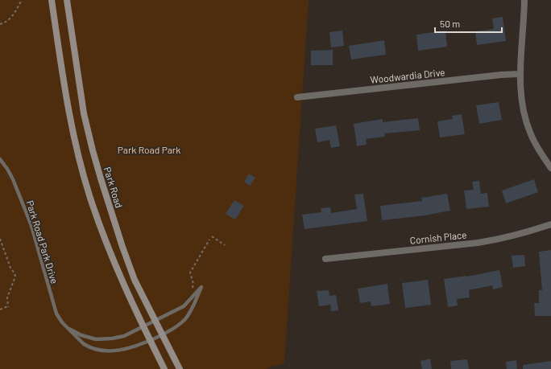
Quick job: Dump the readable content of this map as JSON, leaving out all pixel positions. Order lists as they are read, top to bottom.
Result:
{
  "streets": {
    "main road": ["Park Road"],
    "street": ["Woodwardia Drive", "Cornish Place"],
    "lane": ["Park Road Park Drive"]
  },
  "crossings": [
    ["Park Road", "Park Road Park Drive"]
  ],
  "parks": ["Park Road Park"],
  "scale_bar": "50 m"
}
